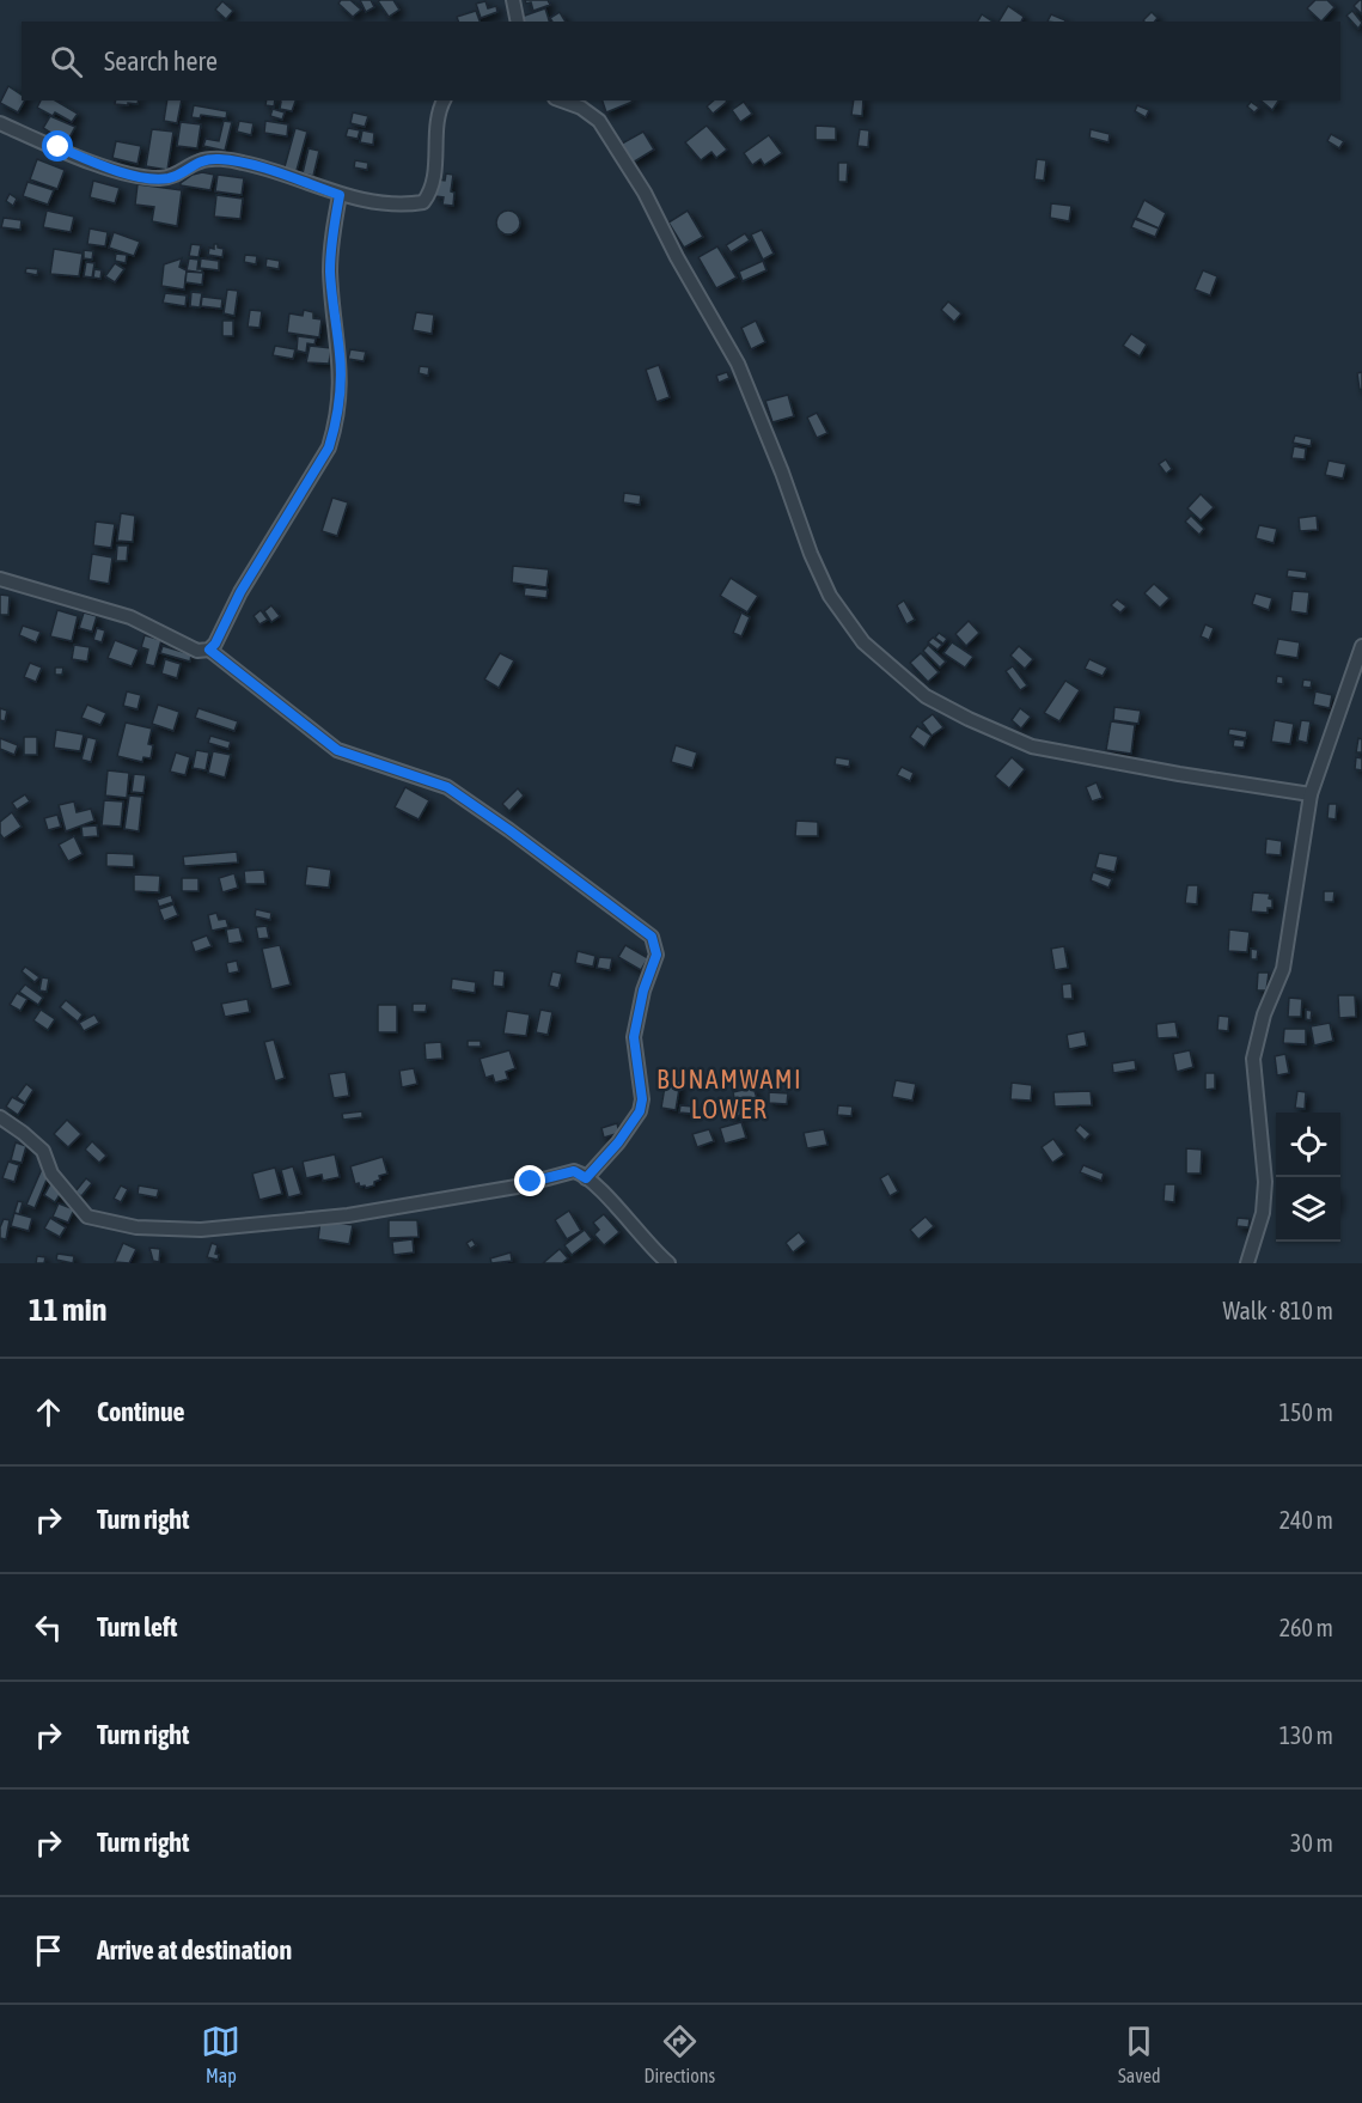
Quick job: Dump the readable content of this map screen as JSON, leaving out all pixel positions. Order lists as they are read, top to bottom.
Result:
{
  "districts": ["BUNAMWAMI LOWER"],
  "page": {
    "search": "Search here",
    "heading": ["11 min", "Walk · 810 m"],
    "list": [
      ["Continue", "150 m"],
      ["Turn right", "240 m"],
      ["Turn left", "260 m"],
      ["Turn right", "130 m"],
      ["Turn right", "30 m"],
      "Arrive at destination"
    ],
    "nav": ["Map", "Directions", "Saved"]
  }
}
